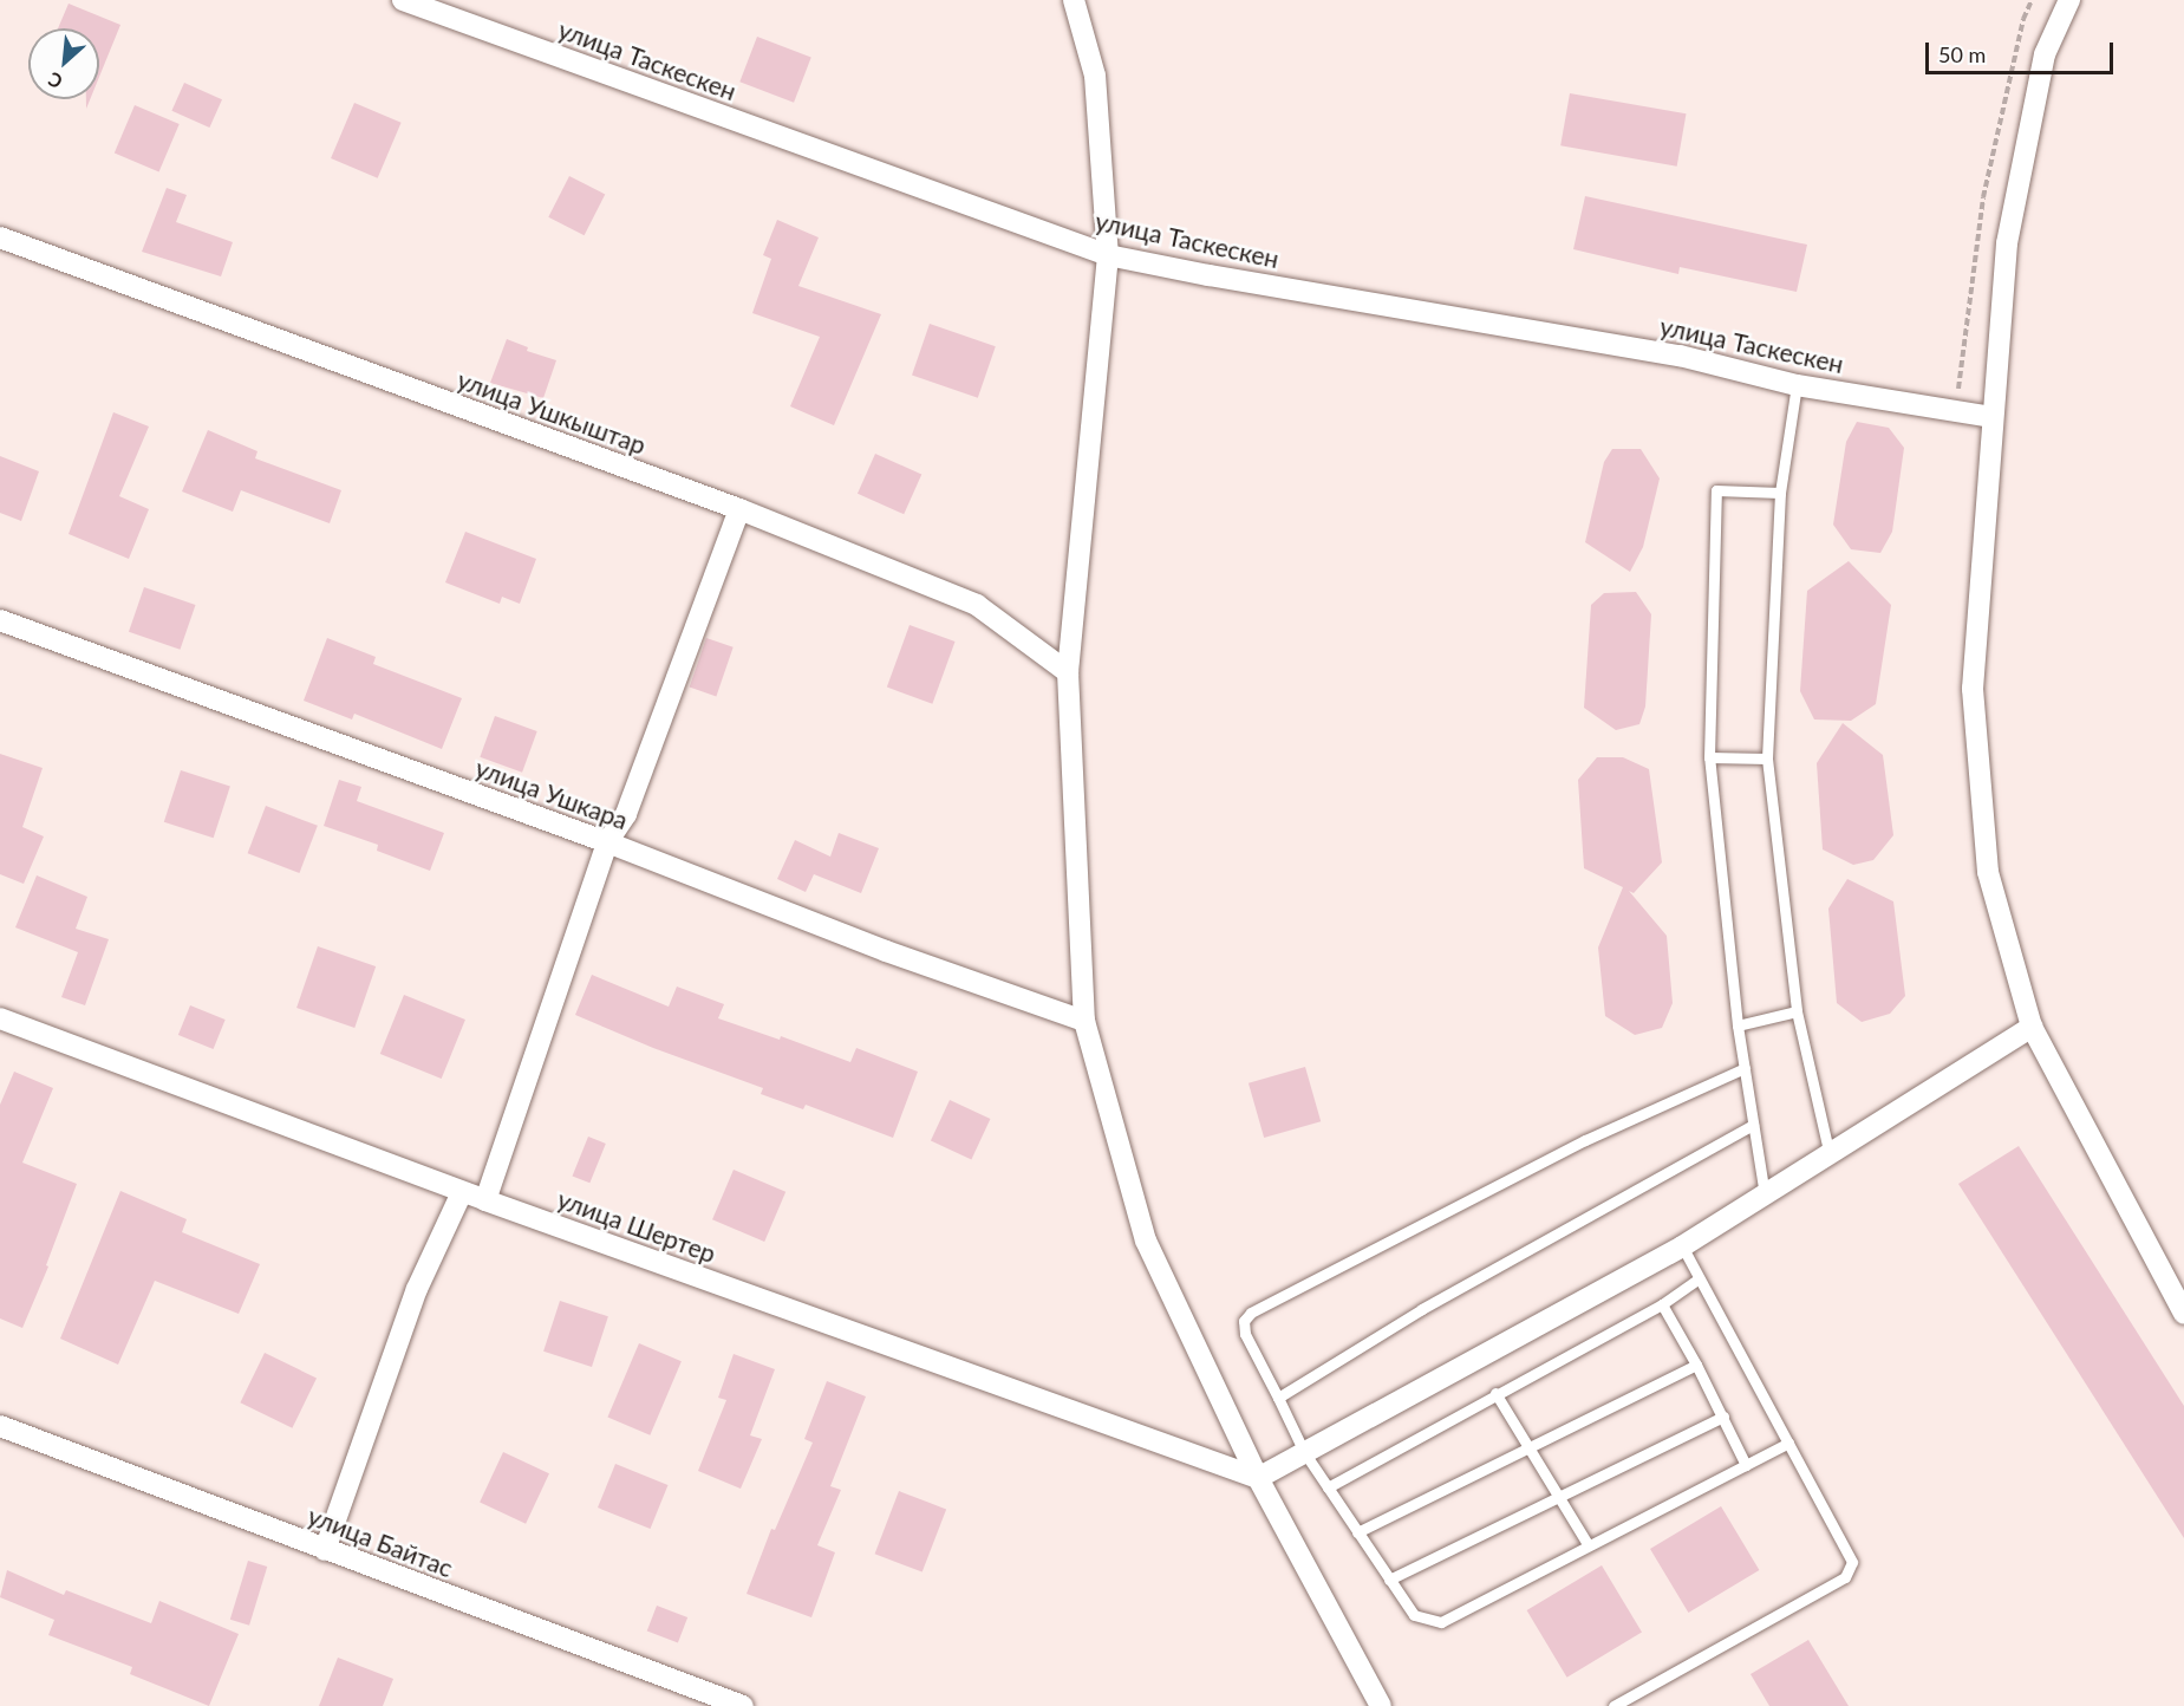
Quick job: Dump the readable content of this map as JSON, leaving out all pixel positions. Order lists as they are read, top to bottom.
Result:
{
  "streets": {
    "street": [
      "улица Таскескен",
      "улица Ушкыштар",
      "улица Ушкара",
      "улица Шертер",
      "улица Байтас"
    ]
  },
  "scale_bar": "50 m",
  "north": "bottom left"
}
